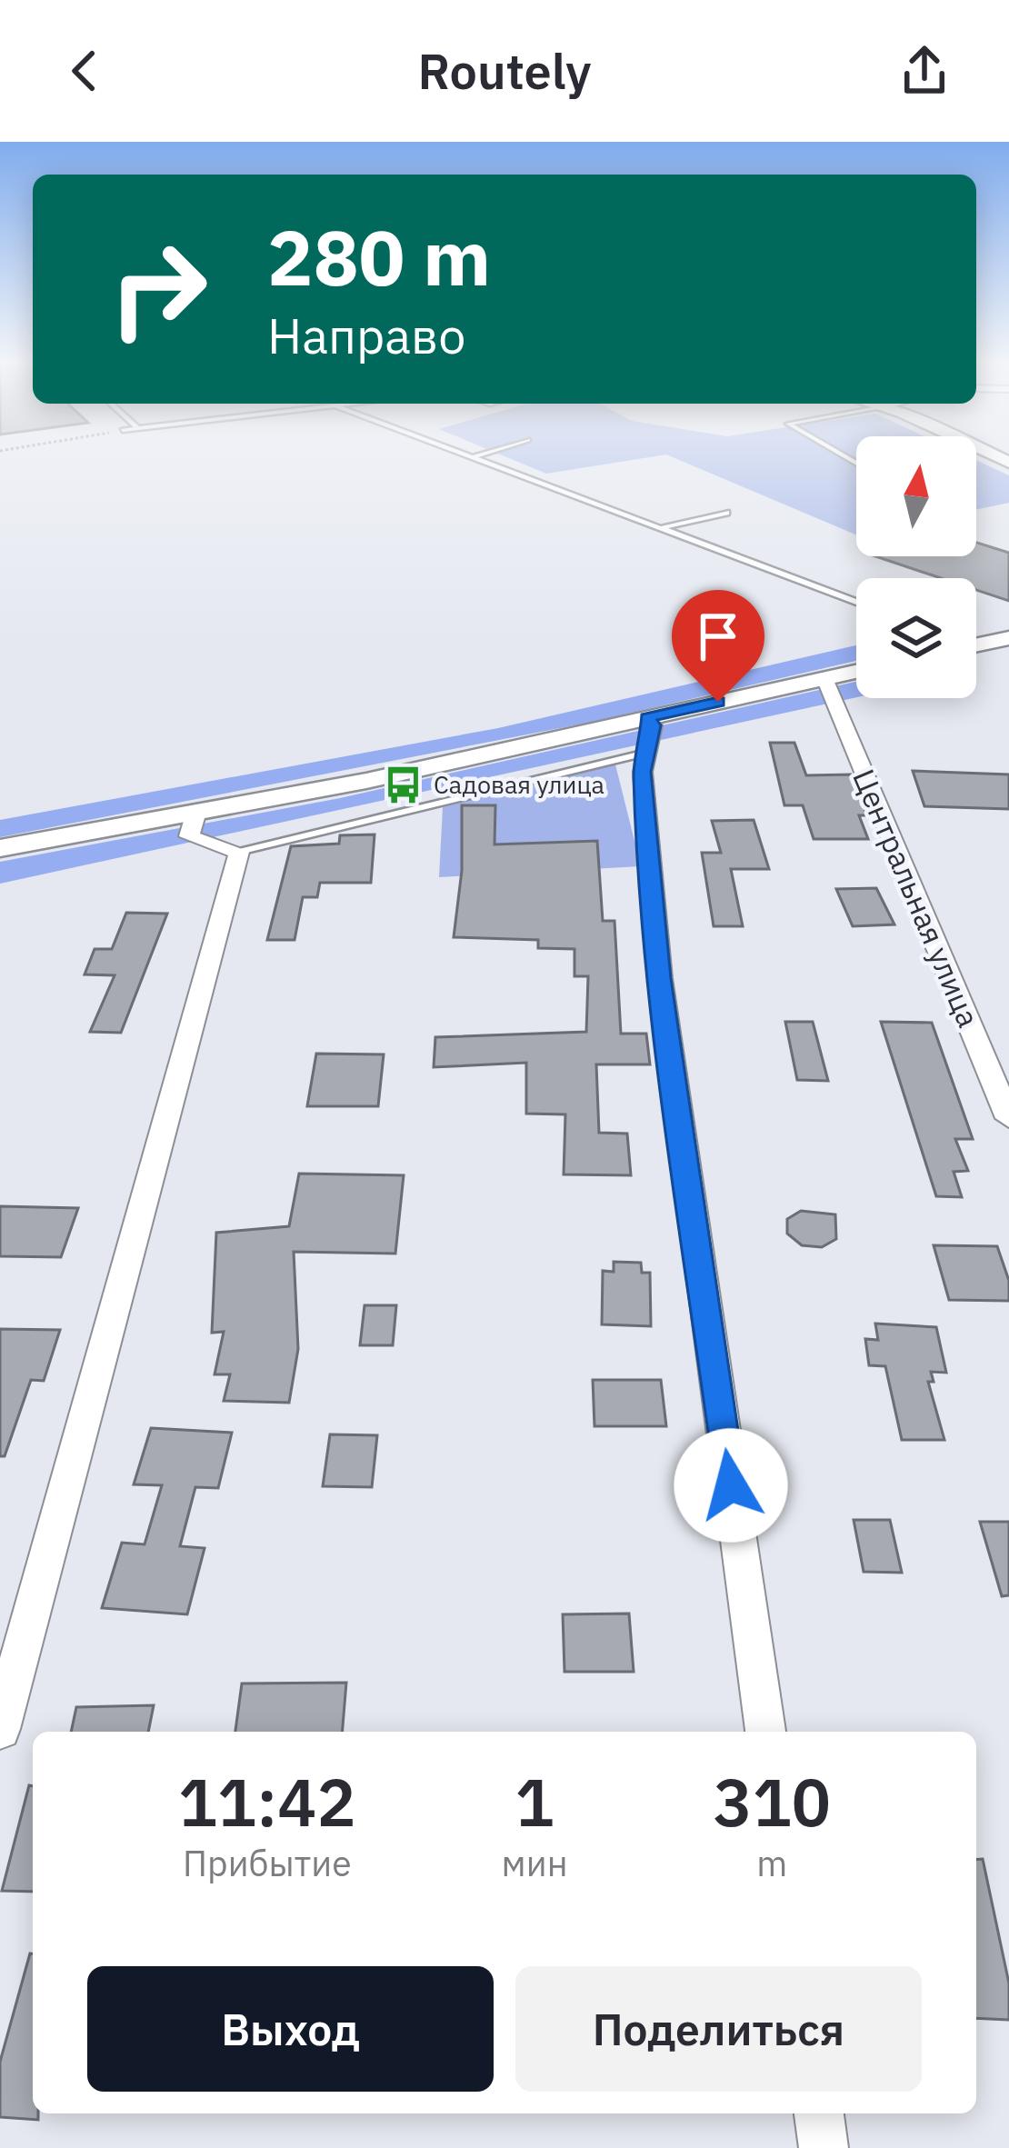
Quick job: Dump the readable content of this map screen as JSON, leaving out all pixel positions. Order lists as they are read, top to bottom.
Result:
{
  "streets": {
    "street": ["Центральная улица"]
  },
  "places": {
    "bus stop": ["Садовая улица"]
  },
  "north": "top",
  "page": {
    "header": "Routely",
    "turn": ["280 m", "Направо"],
    "eta": [
      "11:42",
      "Прибытие",
      "1",
      "мин",
      "310",
      "m"
    ],
    "buttons": ["Выход", "Поделиться"]
  }
}
